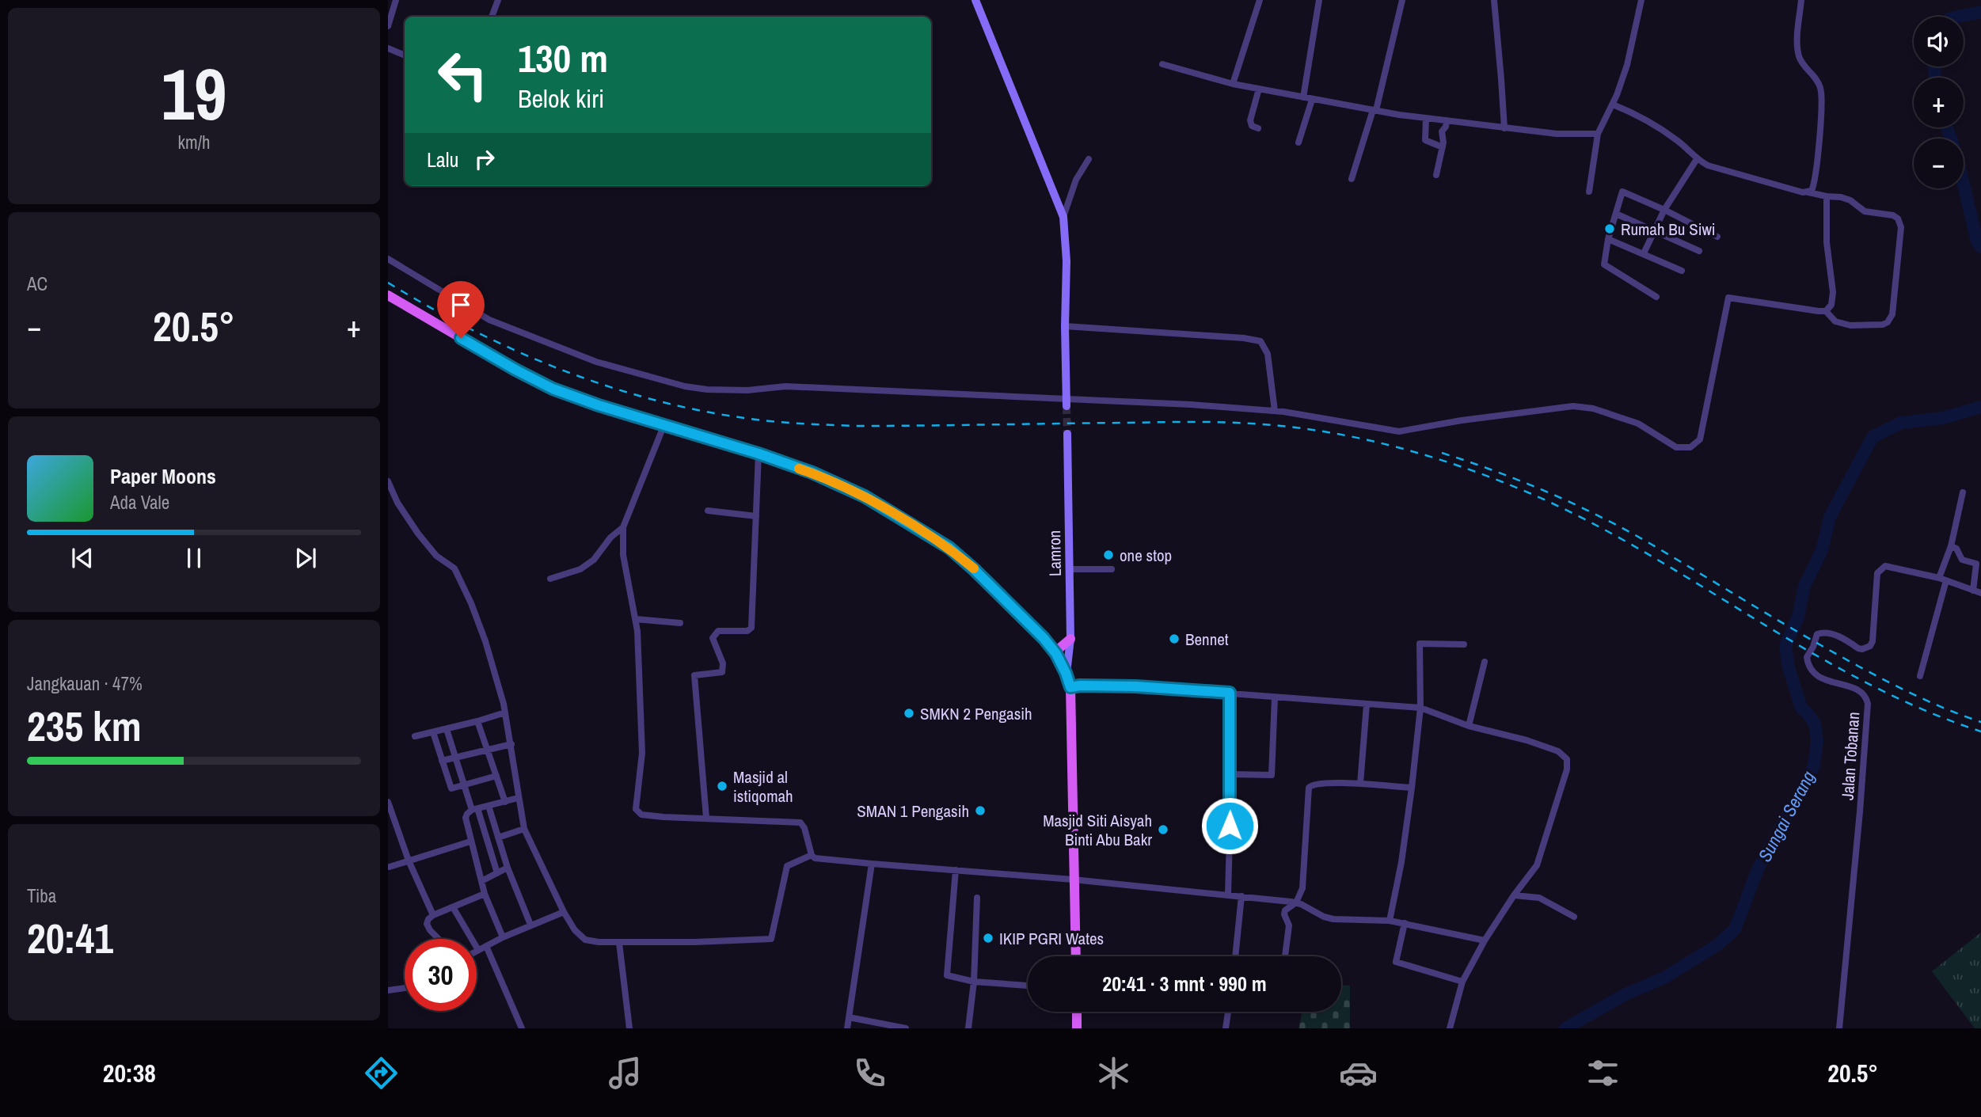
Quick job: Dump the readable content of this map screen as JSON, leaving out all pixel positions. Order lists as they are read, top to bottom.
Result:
{
  "streets": {
    "street": ["Lamron", "Jalan Tobanan"]
  },
  "water": ["Sungai Serang"],
  "places": [
    "Rumah Bu Siwi",
    "one stop",
    "Bennet",
    "SMKN 2 Pengasih",
    "Masjid al istiqomah",
    "SMAN 1 Pengasih",
    "Masjid Siti Aisyah Binti Abu Bakr",
    "IKIP PGRI Wates"
  ],
  "page": {
    "tile": [
      ["19", "km/h"],
      "AC",
      ["Jangkauan · 47%", "235 km"],
      ["Tiba", "20:41"]
    ],
    "map_buttons": ["+", "−"],
    "turn": ["130 m", "Belok kiri"],
    "then": "Lalu",
    "heat": ["−", "20.5°", "+"],
    "song": ["Paper Moons", "Ada Vale"],
    "limit": "30",
    "trip": "20:41 · 3 mnt · 990 m",
    "tabs": ["20:38", "20.5°"]
  }
}
